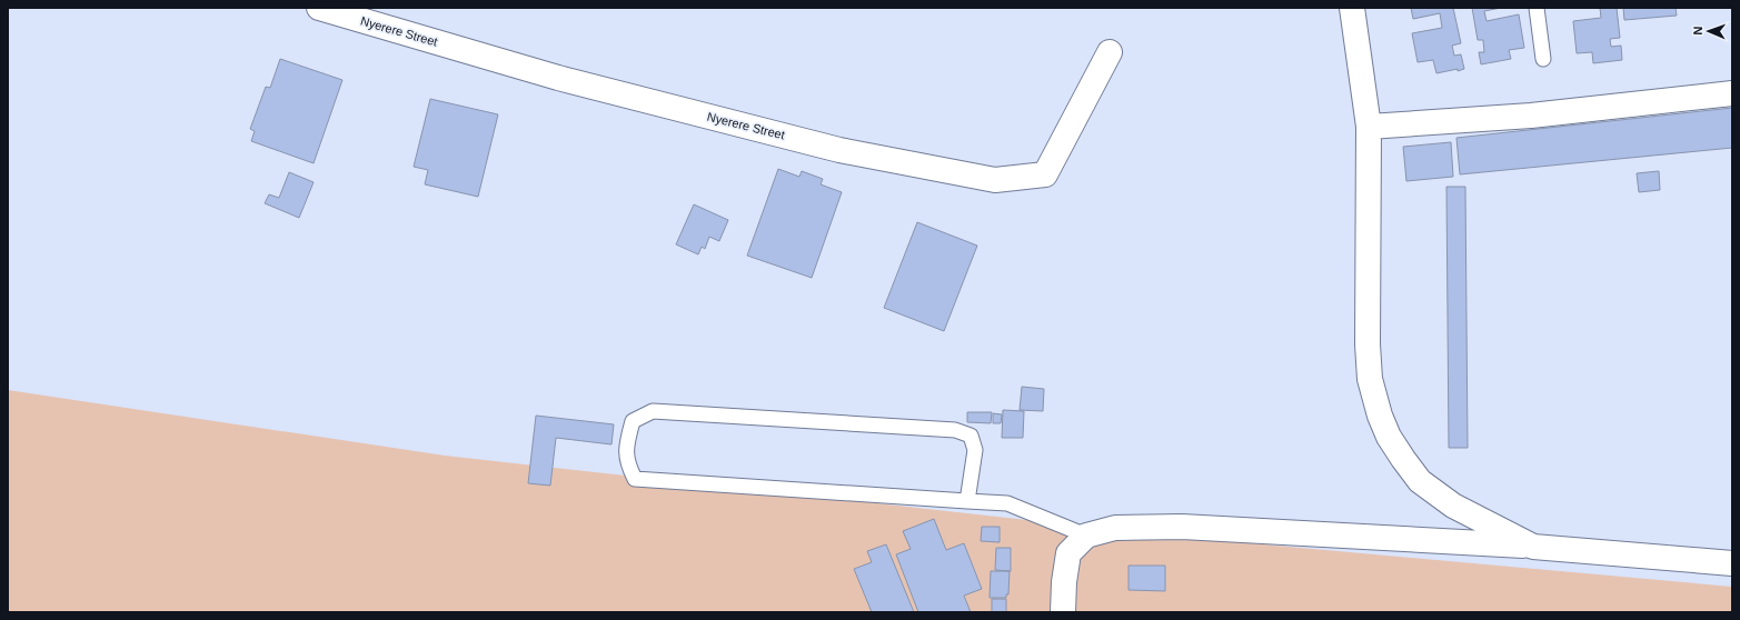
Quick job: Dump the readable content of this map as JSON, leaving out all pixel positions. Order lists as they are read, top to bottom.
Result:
{
  "streets": {
    "street": ["Nyerere Street"]
  },
  "north": "left"
}
